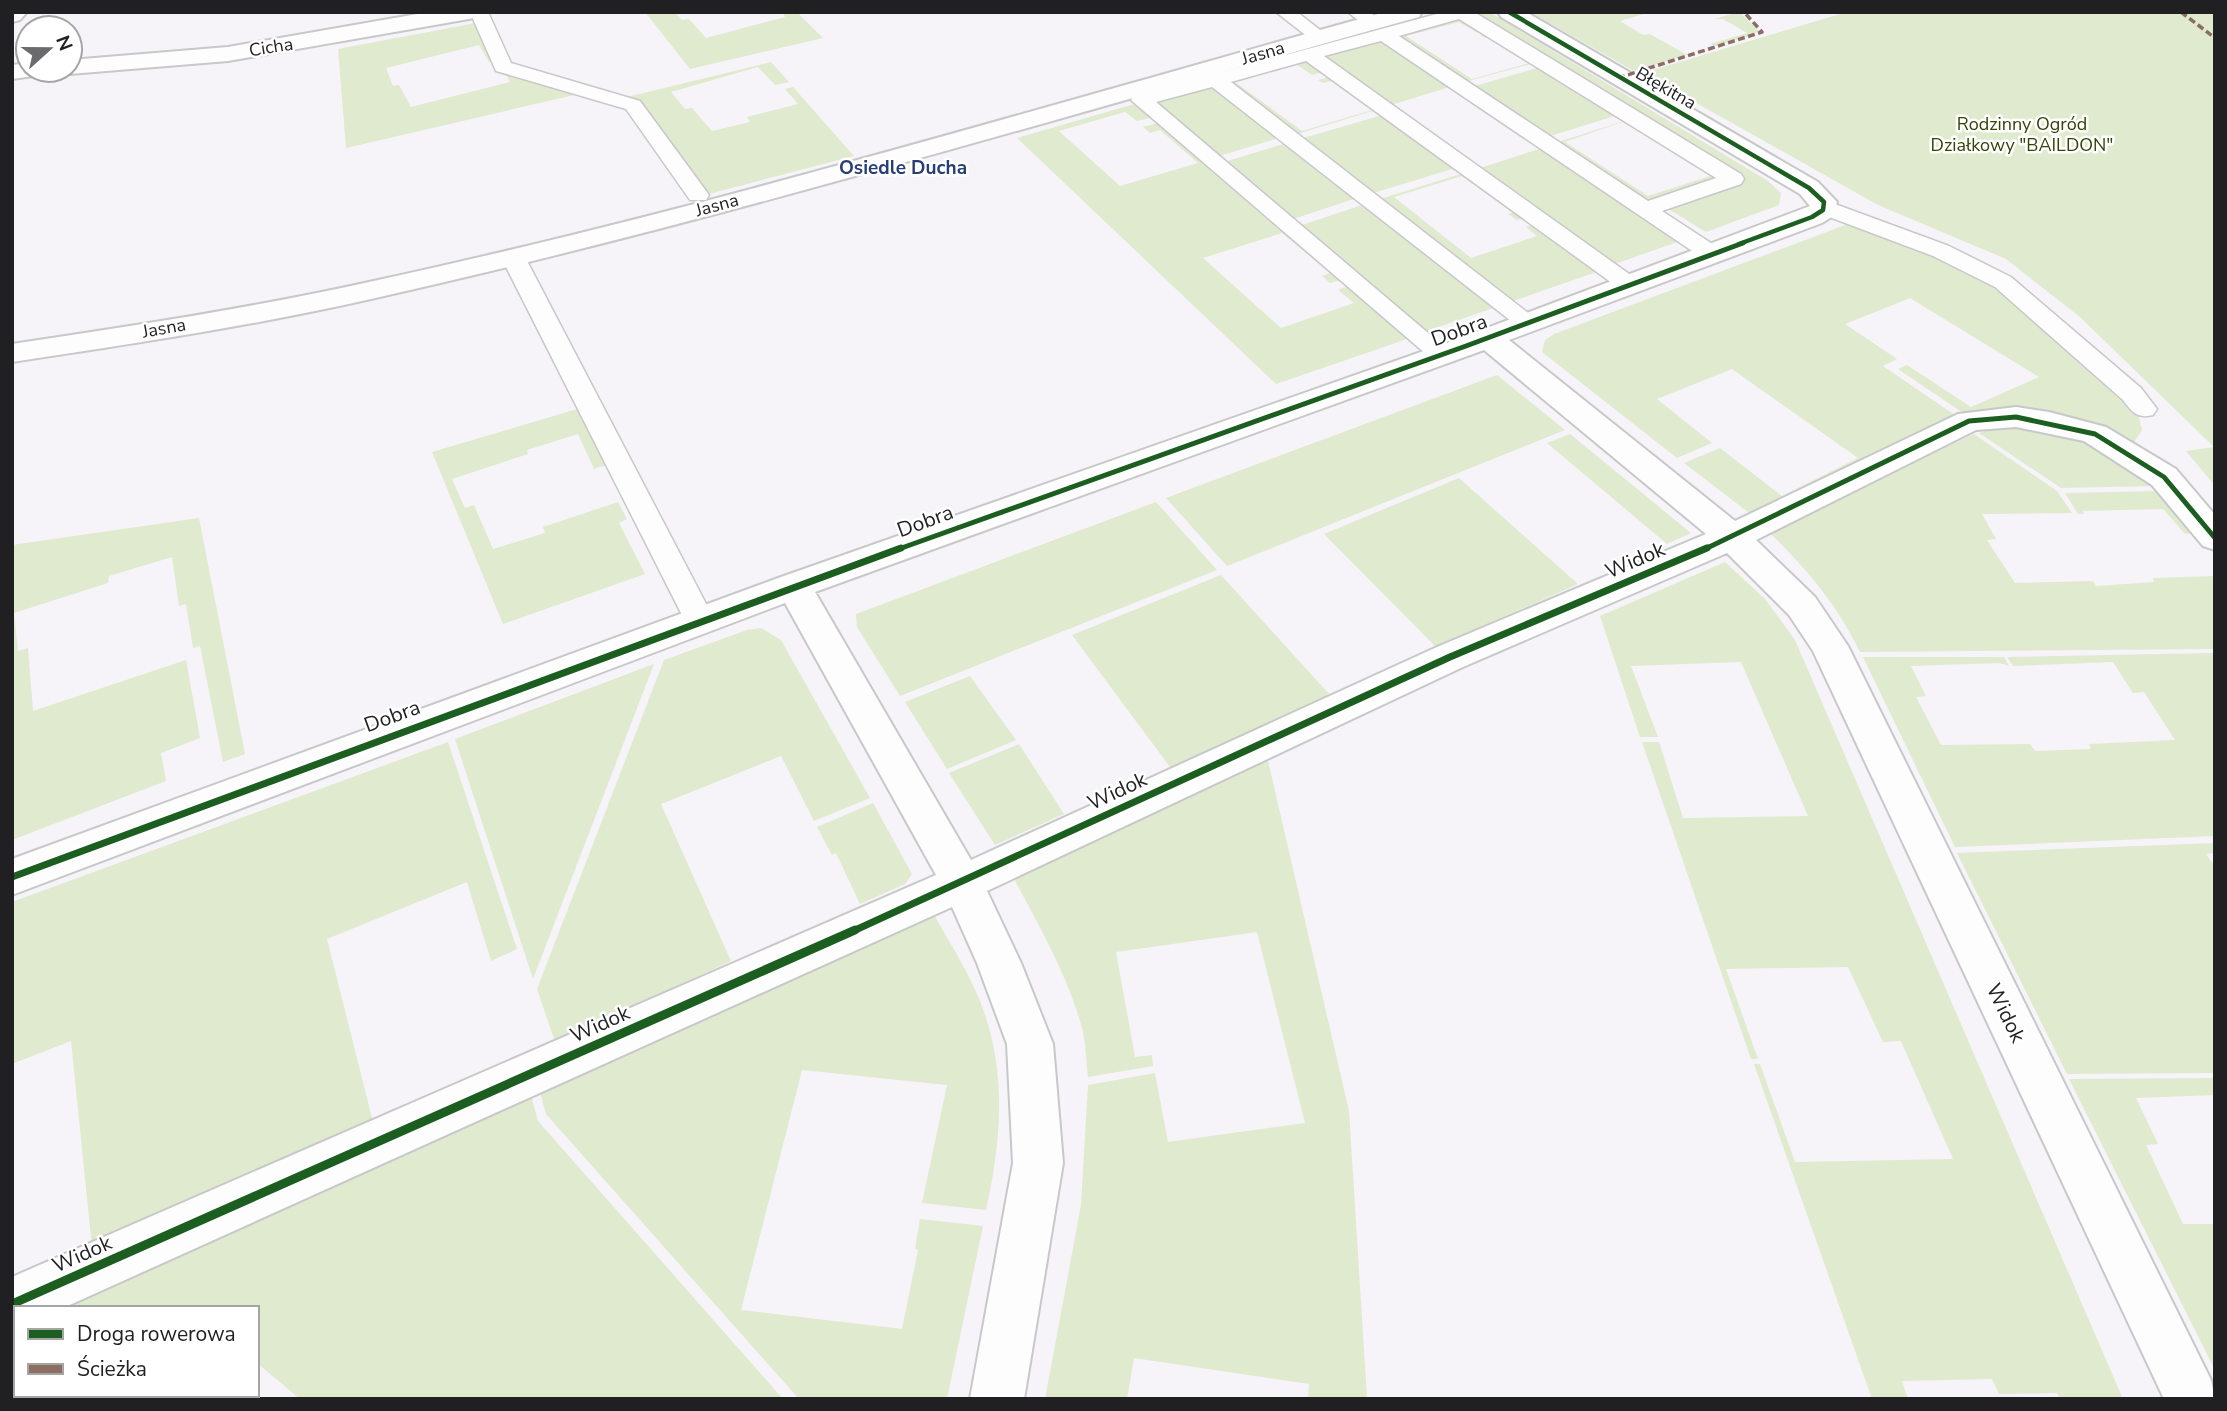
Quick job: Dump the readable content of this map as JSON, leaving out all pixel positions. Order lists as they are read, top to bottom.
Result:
{
  "streets": {
    "street": [
      "Cicha",
      "Jasna",
      "Błękitna",
      "Dobra",
      "Widok"
    ]
  },
  "crossings": [
    ["Błękitna", "Dobra"],
    ["Dobra", "Widok"]
  ],
  "districts": ["Osiedle Ducha"],
  "parks": ["Rodzinny Ogród Działkowy \"BAILDON\""],
  "legend": ["Droga rowerowa", "Ścieżka"],
  "north": "right"
}
